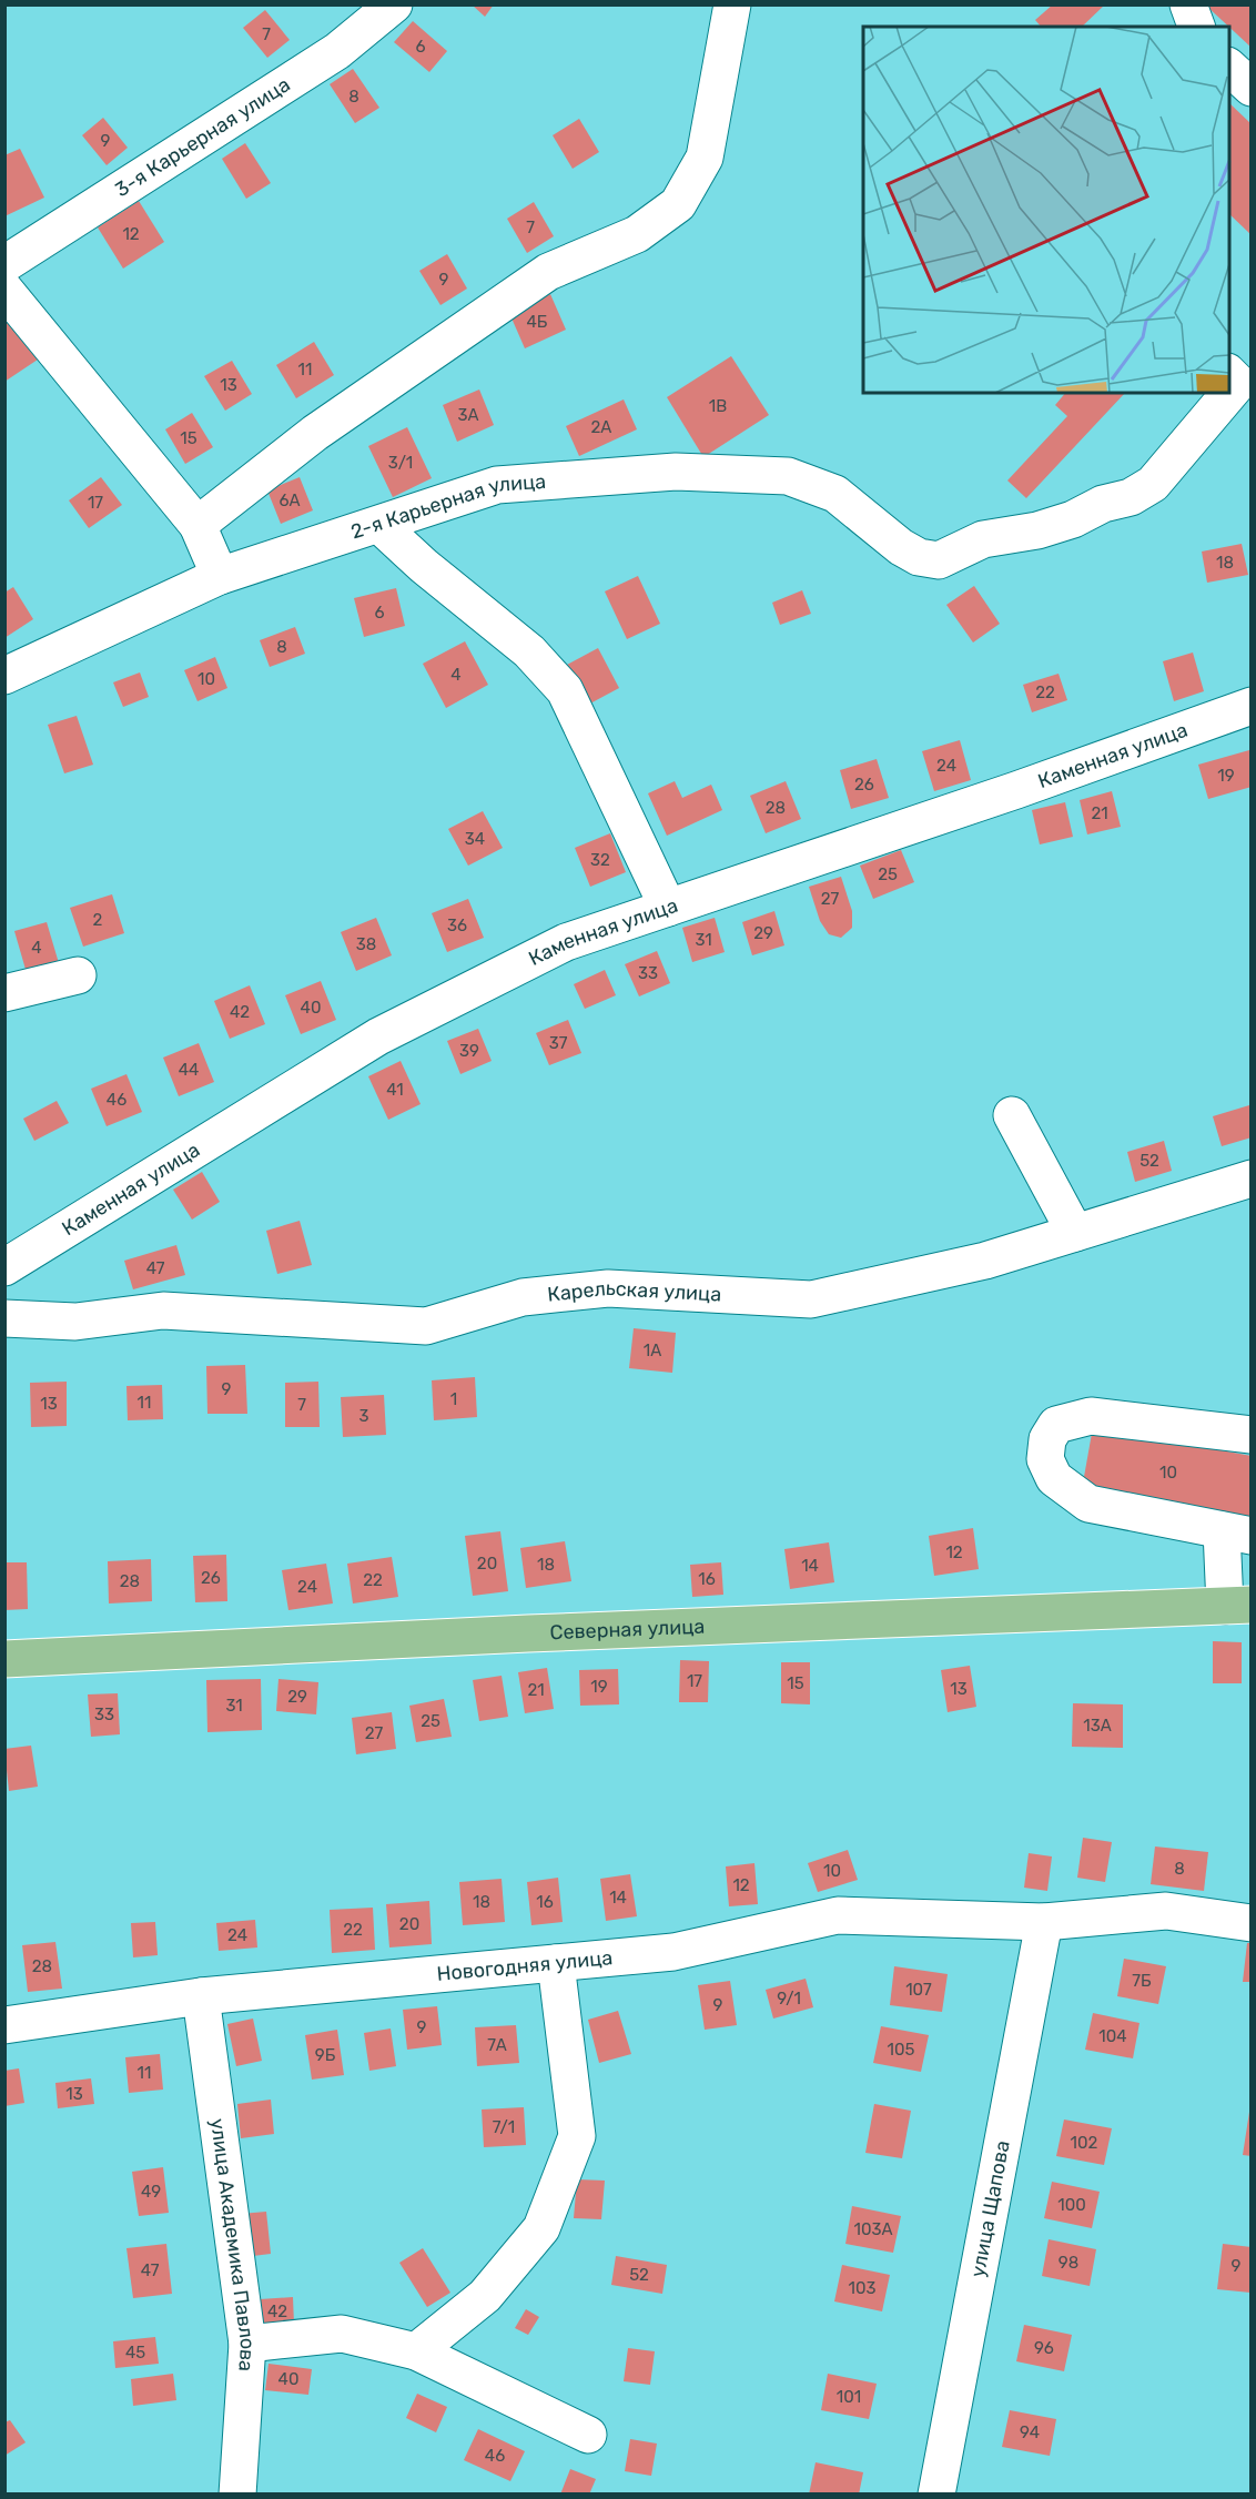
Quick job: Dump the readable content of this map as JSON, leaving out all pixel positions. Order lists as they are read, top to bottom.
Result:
{
  "streets": {
    "main road": ["Северная улица"],
    "street": [
      "3-я Карьерная улица",
      "2-я Карьерная улица",
      "Каменная улица",
      "Карельская улица",
      "Новогодняя улица",
      "улица Щапова",
      "улица Академика Павлова"
    ]
  },
  "crossings": [
    ["Новогодняя улица", "улица Щапова"],
    ["Новогодняя улица", "улица Академика Павлова"]
  ],
  "house_numbers": [
    "7",
    "6",
    "8",
    "9",
    "7",
    "12",
    "9",
    "4Б",
    "11",
    "13",
    "1В",
    "3А",
    "2А",
    "15",
    "3/1",
    "6А",
    "17",
    "18",
    "6",
    "8",
    "4",
    "10",
    "22",
    "24",
    "19",
    "26",
    "28",
    "21",
    "34",
    "32",
    "25",
    "27",
    "2",
    "36",
    "29",
    "31",
    "38",
    "4",
    "33",
    "40",
    "42",
    "37",
    "39",
    "44",
    "41",
    "46",
    "52",
    "47",
    "1А",
    "9",
    "1",
    "11",
    "13",
    "7",
    "3",
    "10",
    "12",
    "20",
    "18",
    "14",
    "26",
    "16",
    "22",
    "28",
    "24",
    "17",
    "15",
    "19",
    "13",
    "21",
    "29",
    "31",
    "33",
    "25",
    "13А",
    "27",
    "8",
    "10",
    "12",
    "14",
    "18",
    "16",
    "20",
    "22",
    "24",
    "28",
    "7Б",
    "107",
    "9/1",
    "9",
    "9",
    "104",
    "7А",
    "105",
    "9Б",
    "11",
    "13",
    "7/1",
    "102",
    "49",
    "100",
    "103А",
    "98",
    "9",
    "47",
    "52",
    "103",
    "42",
    "96",
    "45",
    "40",
    "101",
    "94",
    "46"
  ]
}
